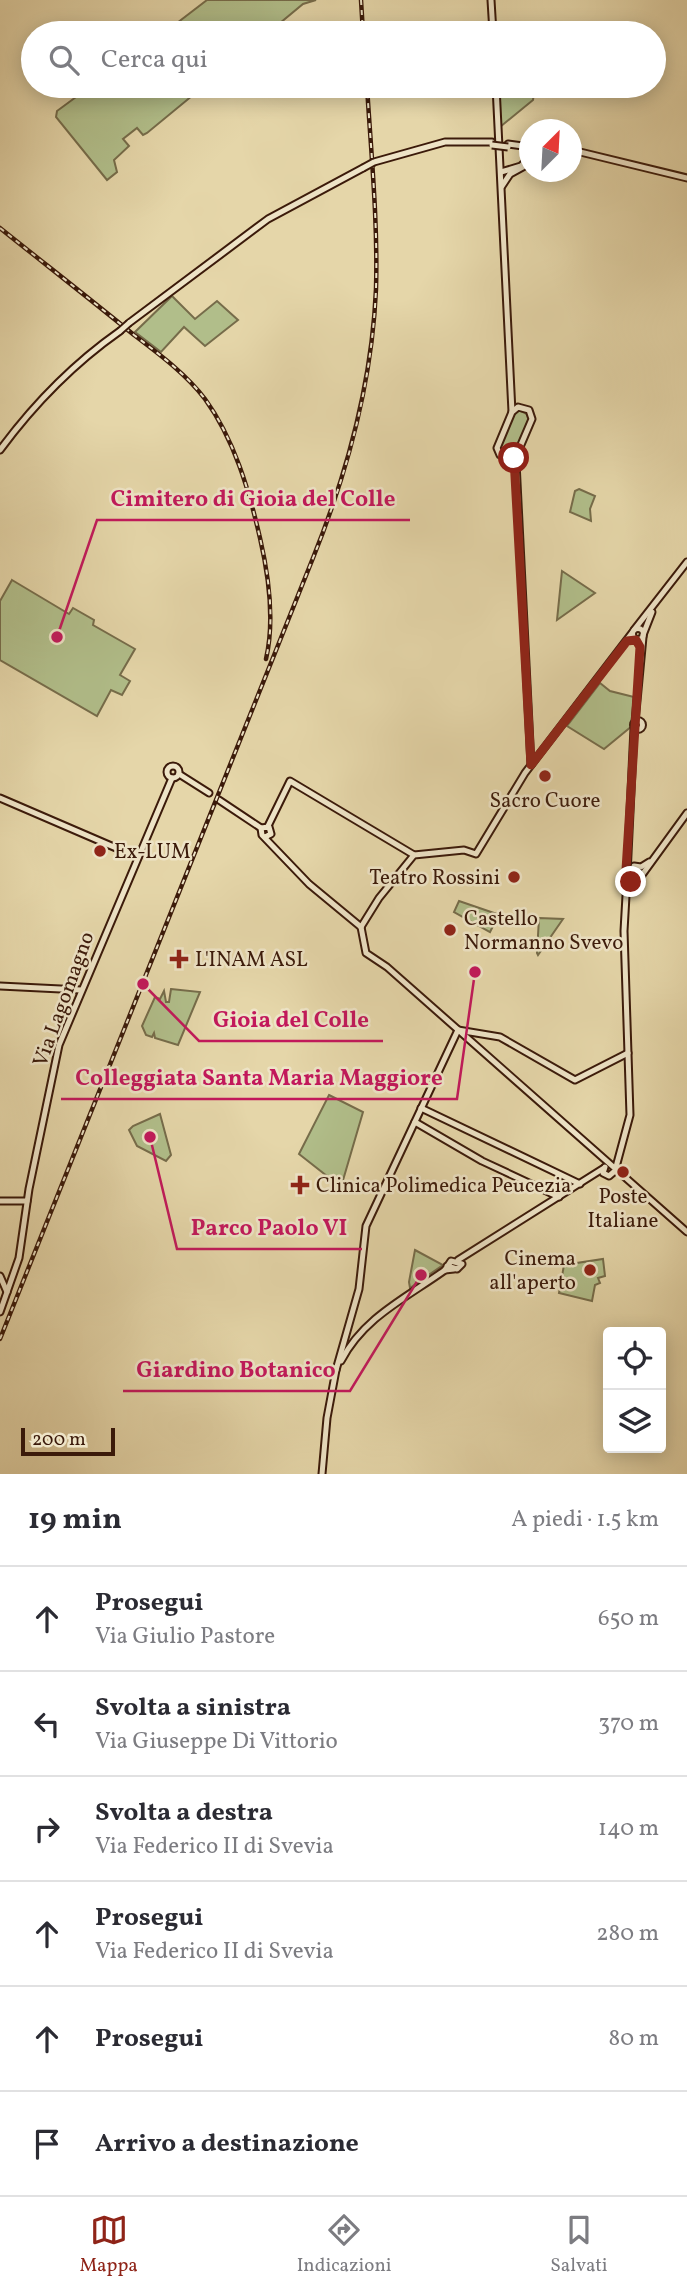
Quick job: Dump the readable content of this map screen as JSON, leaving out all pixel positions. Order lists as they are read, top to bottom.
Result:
{
  "streets": {
    "main road": ["Via Lagomagno"]
  },
  "places": {
    "other": [
      "Cimitero di Gioia del Colle",
      "Sacro Cuore",
      "Ex-LUM",
      "Teatro Rossini",
      "Castello Normanno Svevo",
      "Colleggiata Santa Maria Maggiore",
      "Gioia del Colle",
      "Parco Paolo VI",
      "Poste Italiane",
      "Cinema all'aperto",
      "Giardino Botanico"
    ],
    "health": ["L'INAM ASL", "Clinica Polimedica Peucezia"]
  },
  "scale_bar": "200 m",
  "north": "top right",
  "page": {
    "search": "Cerca qui",
    "scale": "200 m",
    "heading": ["19 min", "A piedi · 1.5 km"],
    "list": [
      ["Prosegui", "Via Giulio Pastore", "650 m"],
      ["Svolta a sinistra", "Via Giuseppe Di Vittorio", "370 m"],
      ["Svolta a destra", "Via Federico II di Svevia", "140 m"],
      ["Prosegui", "Via Federico II di Svevia", "280 m"],
      ["Prosegui", "80 m"],
      "Arrivo a destinazione"
    ],
    "nav": ["Mappa", "Indicazioni", "Salvati"]
  }
}
